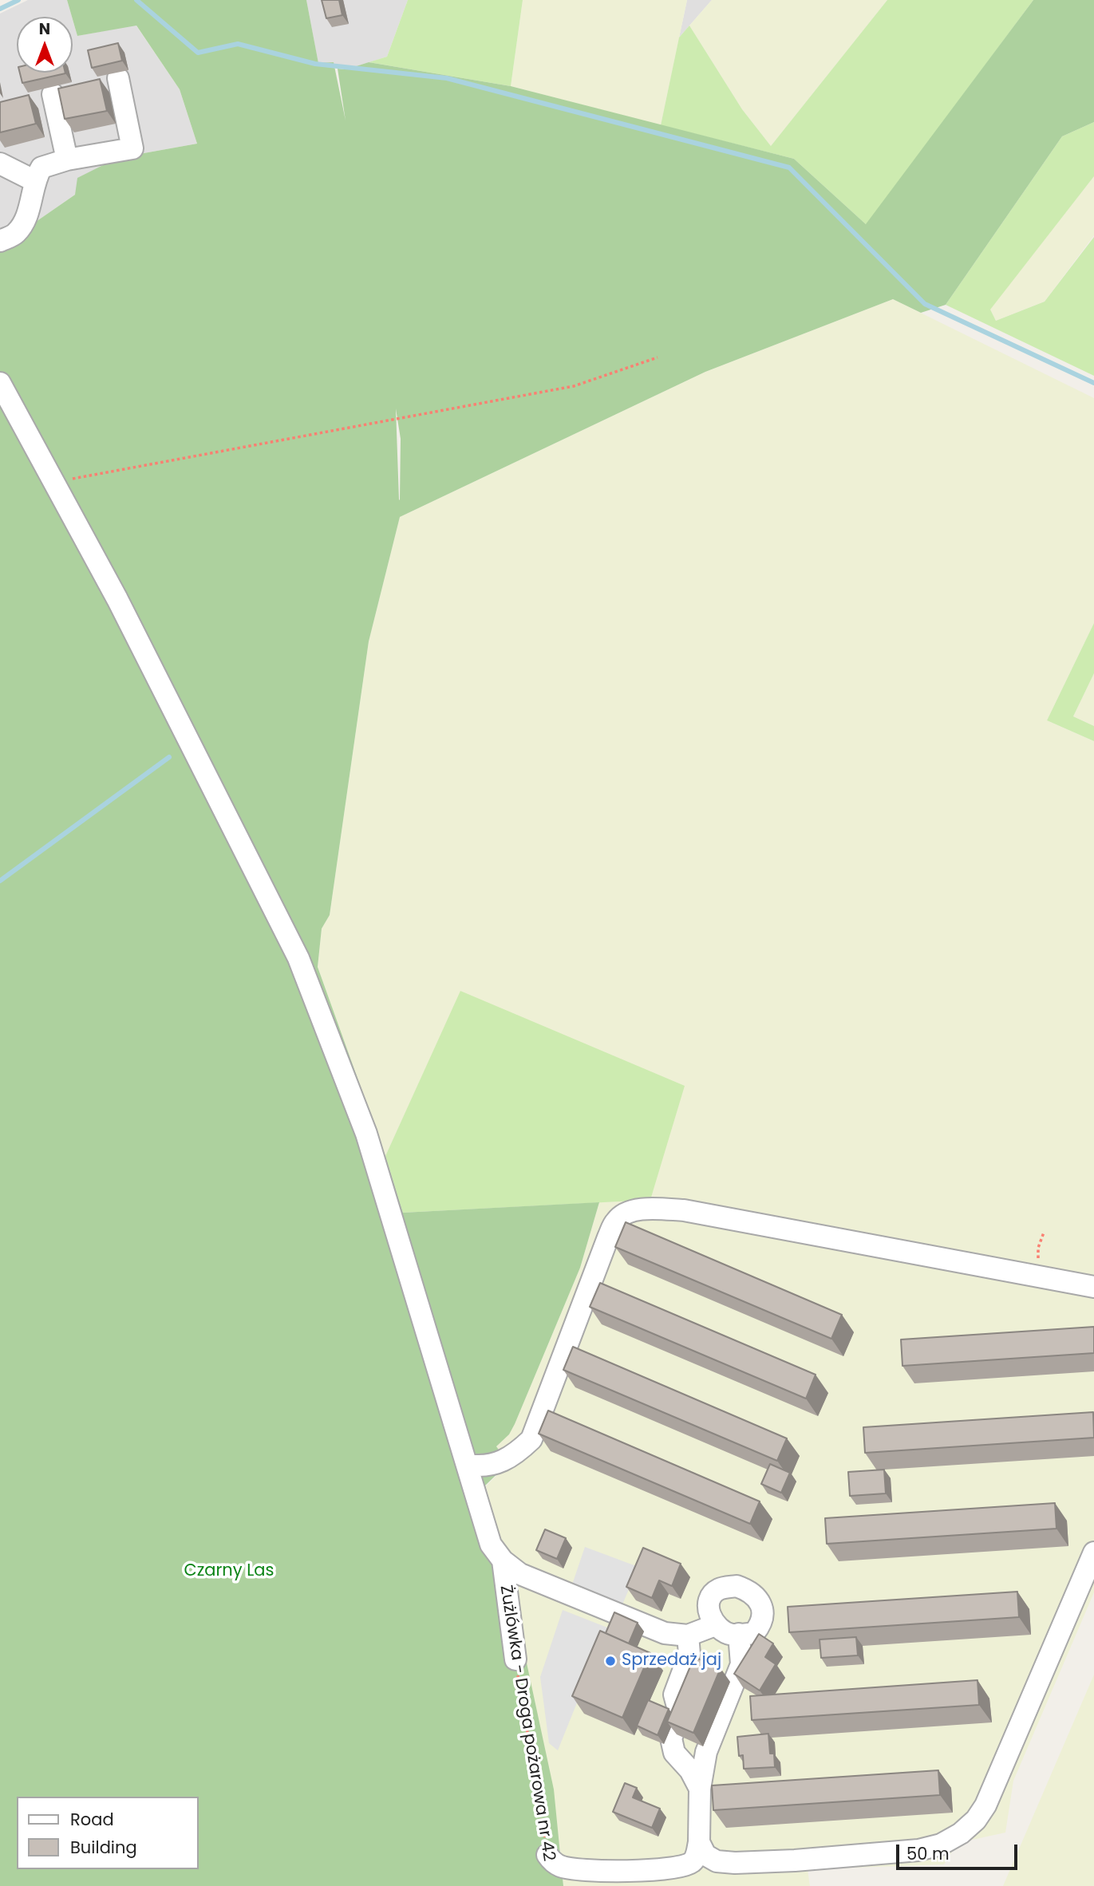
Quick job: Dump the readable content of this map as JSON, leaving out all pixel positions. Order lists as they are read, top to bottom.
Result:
{
  "streets": {
    "street": ["Żużlówka - Droga pożarowa nr 42"]
  },
  "parks": ["Czarny Las"],
  "places": ["Sprzedaż jaj"],
  "legend": ["Road", "Building"],
  "scale_bar": "50 m",
  "north": "top"
}
